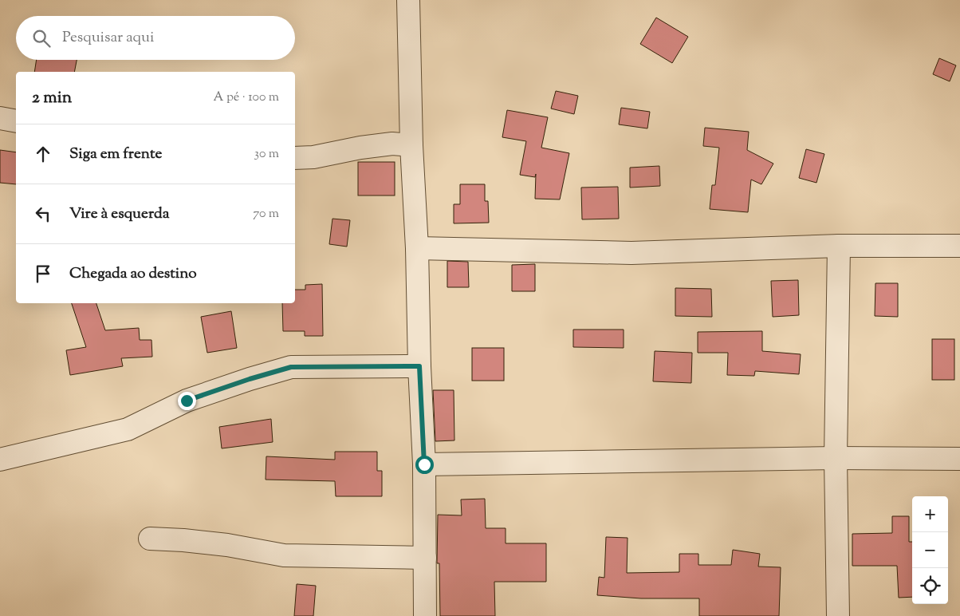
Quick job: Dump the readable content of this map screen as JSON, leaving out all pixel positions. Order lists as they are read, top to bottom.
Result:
{
  "page": {
    "search": "Pesquisar aqui",
    "heading": ["2 min", "A pé · 100 m"],
    "list": [
      ["Siga em frente", "30 m"],
      ["Vire à esquerda", "70 m"],
      "Chegada ao destino"
    ],
    "map_buttons": ["+", "−"]
  }
}
